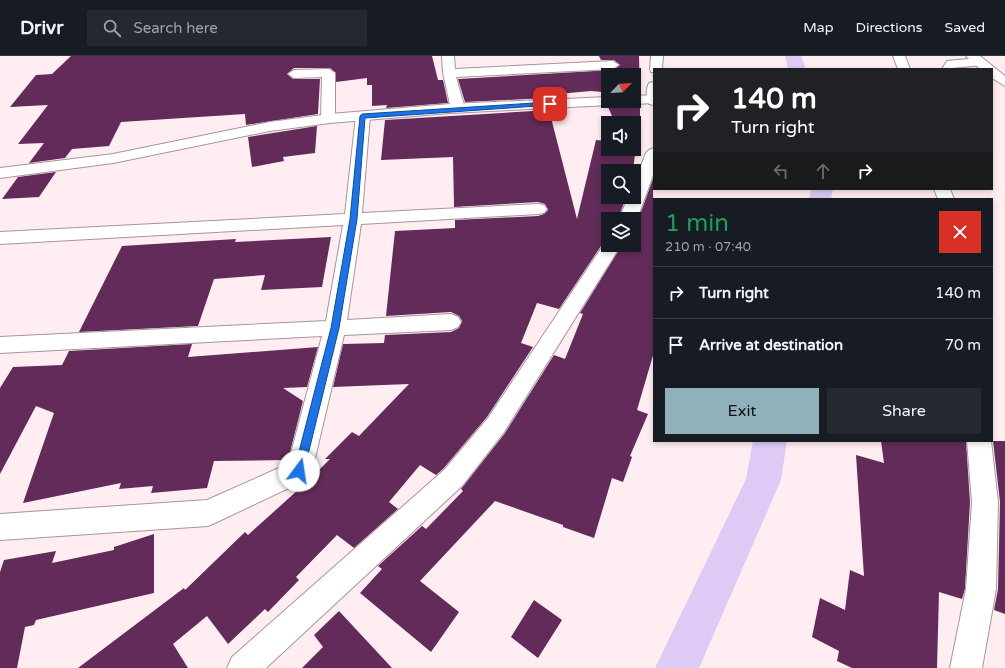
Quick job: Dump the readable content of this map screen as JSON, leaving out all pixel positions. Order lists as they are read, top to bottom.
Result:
{
  "north": "top right",
  "page": {
    "header": "Drivr",
    "search": "Search here",
    "nav": ["Map", "Directions", "Saved"],
    "turn": ["140 m", "Turn right"],
    "heading": ["1 min", "210 m · 07:40"],
    "list": [
      {
        "name": "Turn right",
        "value": "140 m"
      },
      {
        "name": "Arrive at destination",
        "value": "70 m"
      }
    ],
    "buttons": ["Exit", "Share"]
  }
}
